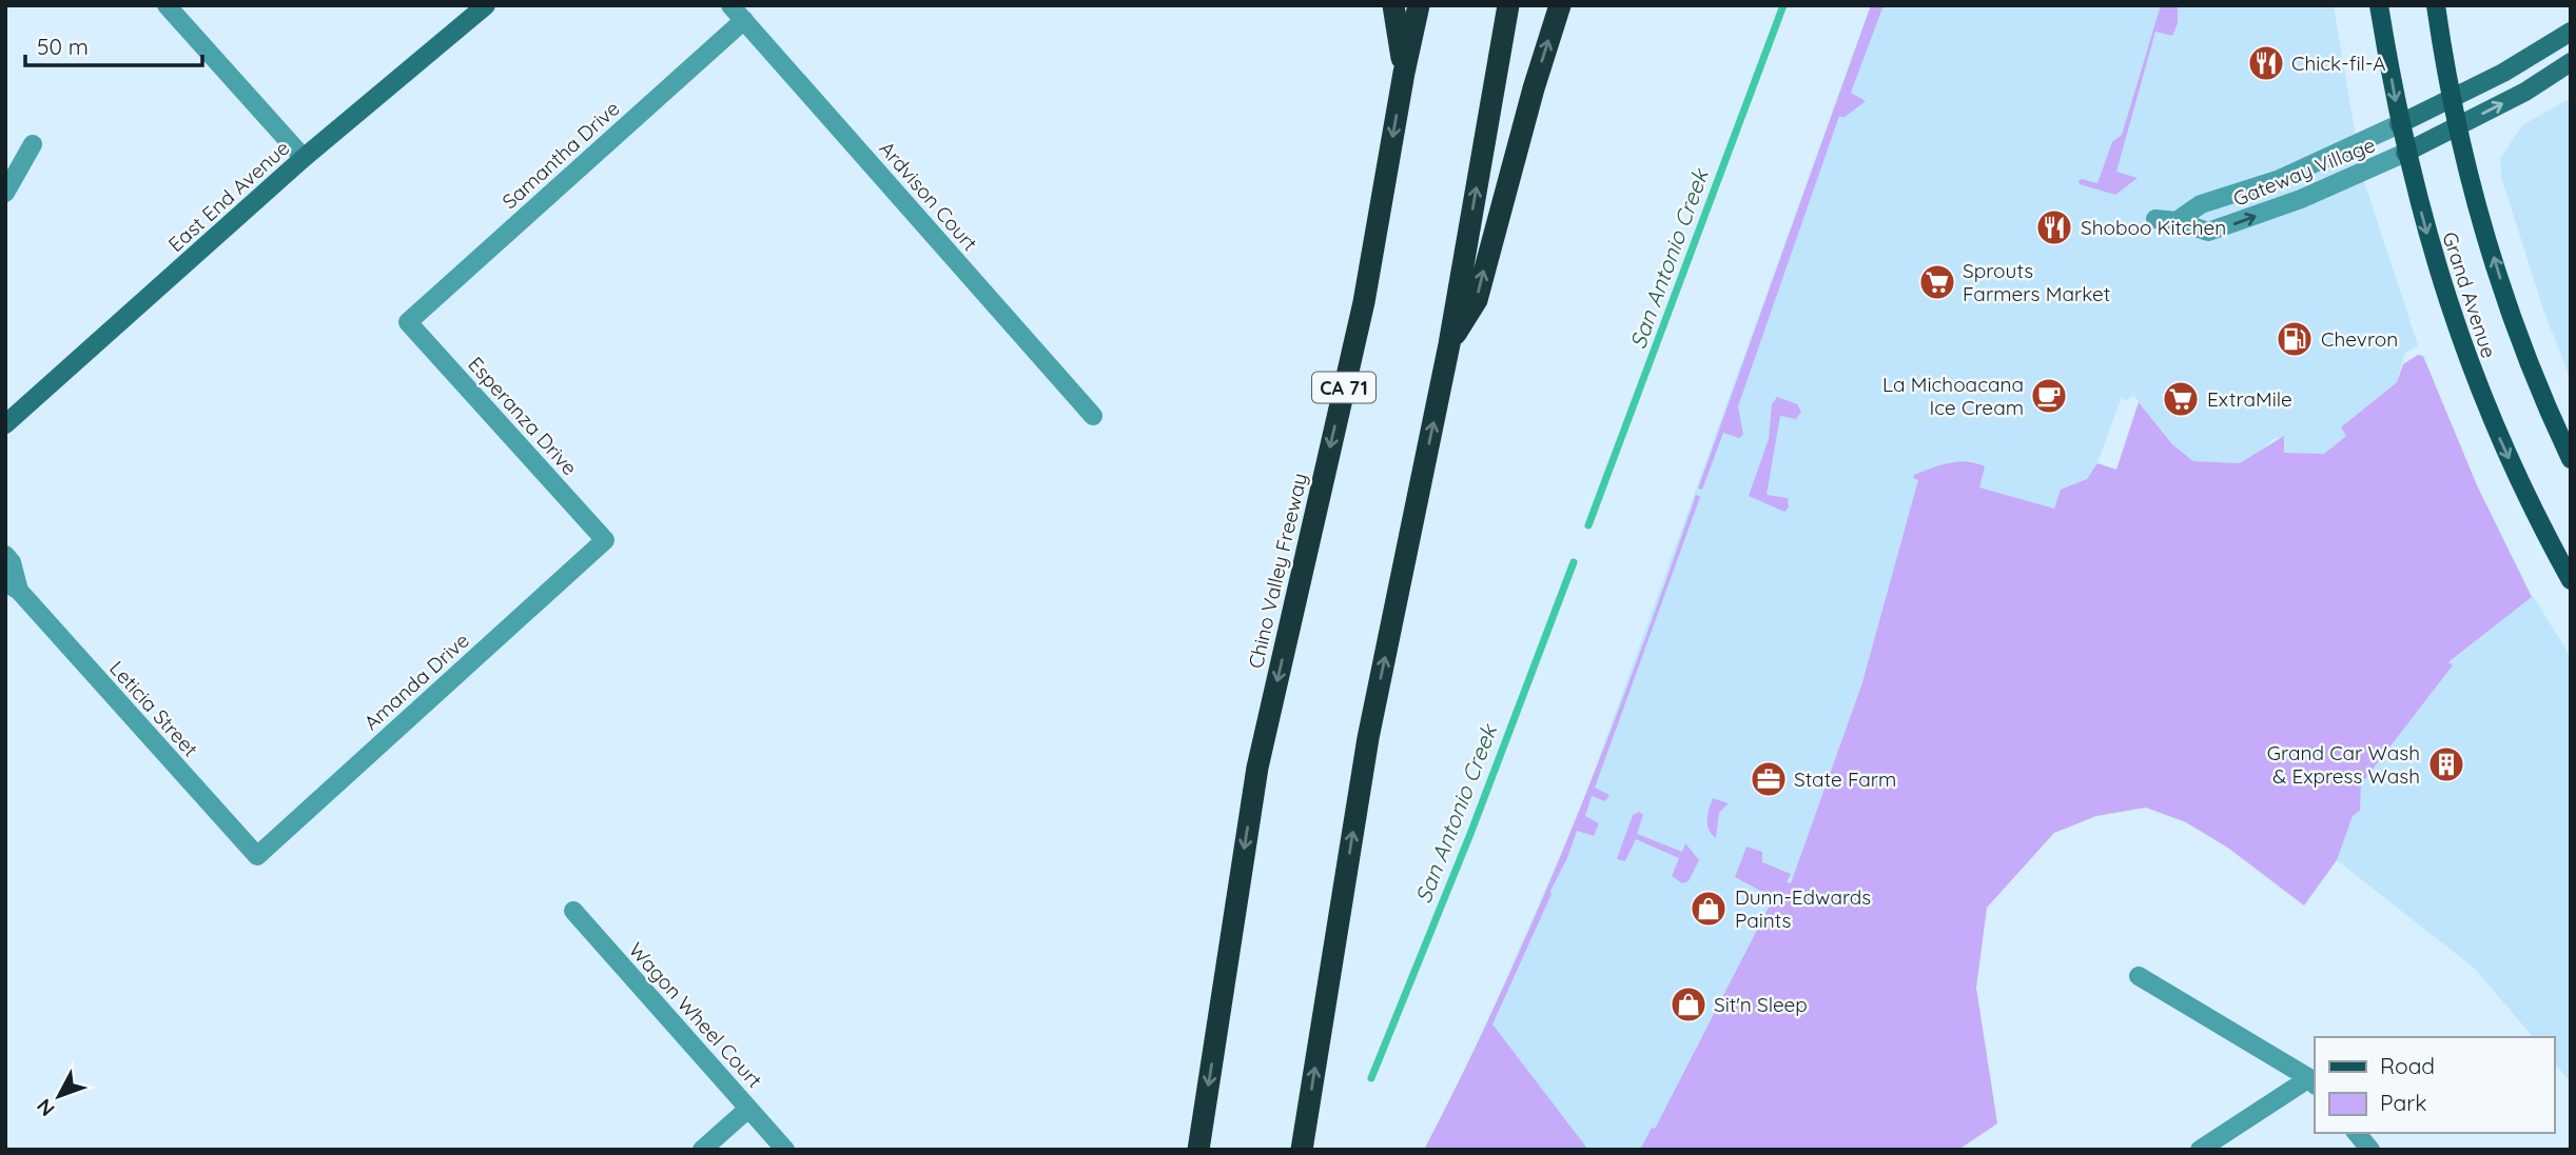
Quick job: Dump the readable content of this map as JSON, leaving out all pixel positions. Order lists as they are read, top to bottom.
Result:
{
  "streets": {
    "highway": ["CA 71", "Chino Valley Freeway"],
    "main road": ["East End Avenue", "Grand Avenue"],
    "street": [
      "Samantha Drive",
      "Gateway Village",
      "Ardvison Court",
      "Esperanza Drive",
      "Amanda Drive",
      "Leticia Street",
      "Wagon Wheel Court"
    ]
  },
  "crossings": [
    ["Samantha Drive", "Ardvison Court"],
    ["Samantha Drive", "Esperanza Drive"],
    ["Gateway Village", "Grand Avenue"],
    ["Esperanza Drive", "Amanda Drive"],
    ["Amanda Drive", "Leticia Street"]
  ],
  "water": ["San Antonio Creek"],
  "places": {
    "restaurant": ["Chick-fil-A", "Shoboo Kitchen"],
    "supermarket": ["Sprouts Farmers Market", "ExtraMile"],
    "fuel station": ["Chevron"],
    "cafe": ["La Michoacana Ice Cream"],
    "building": ["Grand Car Wash & Express Wash"],
    "office": ["State Farm"],
    "shop": ["Dunn-Edwards Paints", "Sit'n Sleep"]
  },
  "legend": ["Road", "Park"],
  "scale_bar": "50 m",
  "north": "bottom left"
}
